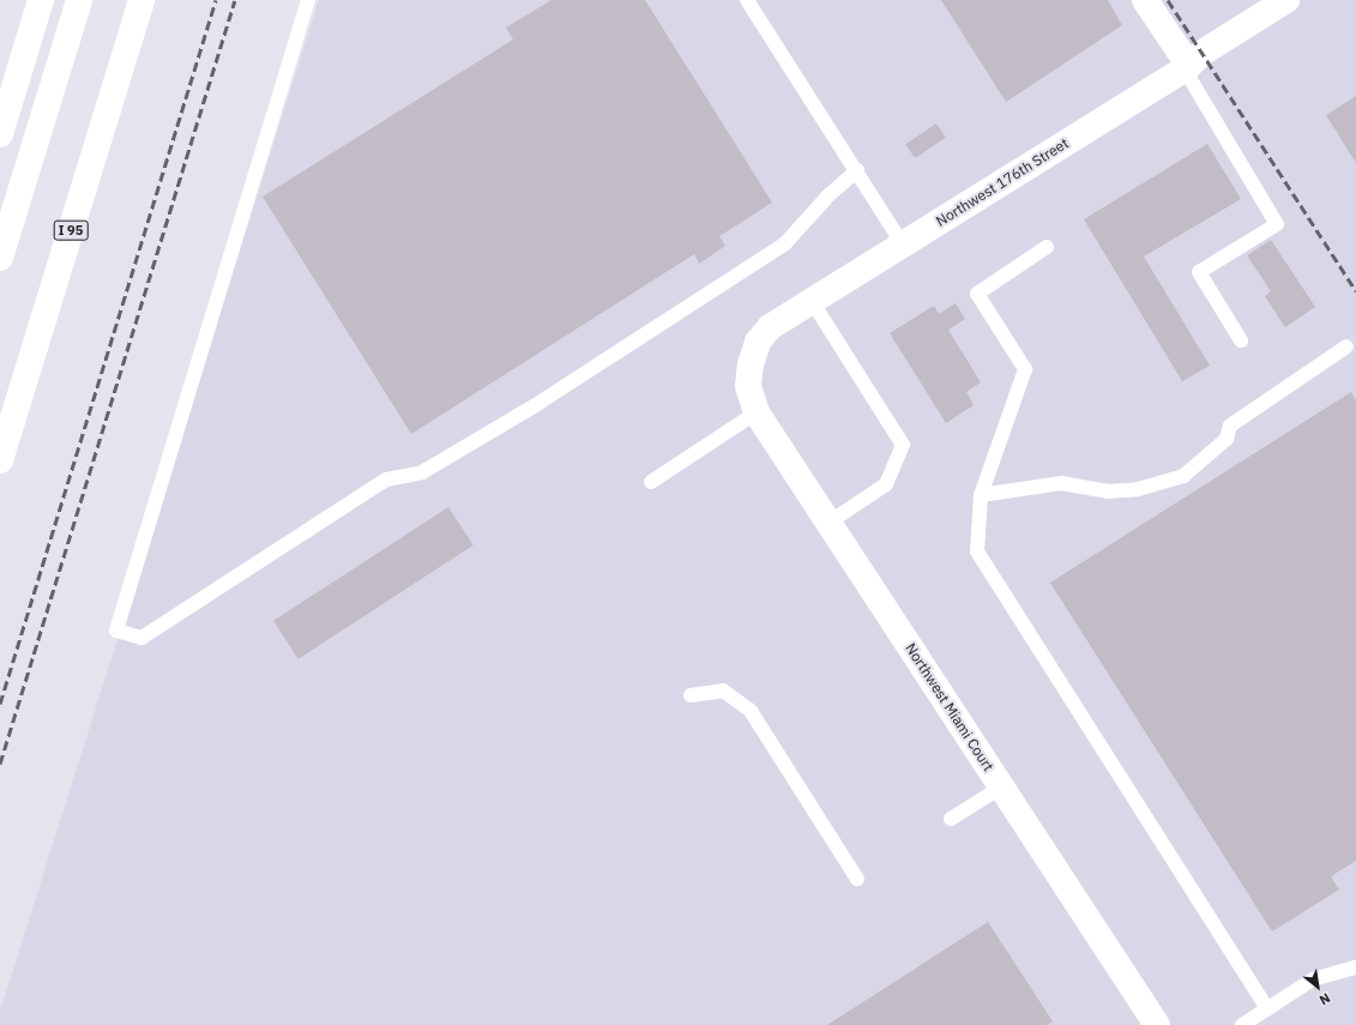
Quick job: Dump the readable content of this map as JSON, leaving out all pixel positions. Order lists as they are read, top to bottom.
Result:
{
  "streets": {
    "main road": ["Northwest 176th Street", "I 95", "Northwest Miami Court"]
  },
  "crossings": [
    ["Northwest 176th Street", "Northwest Miami Court"]
  ],
  "north": "bottom right"
}
